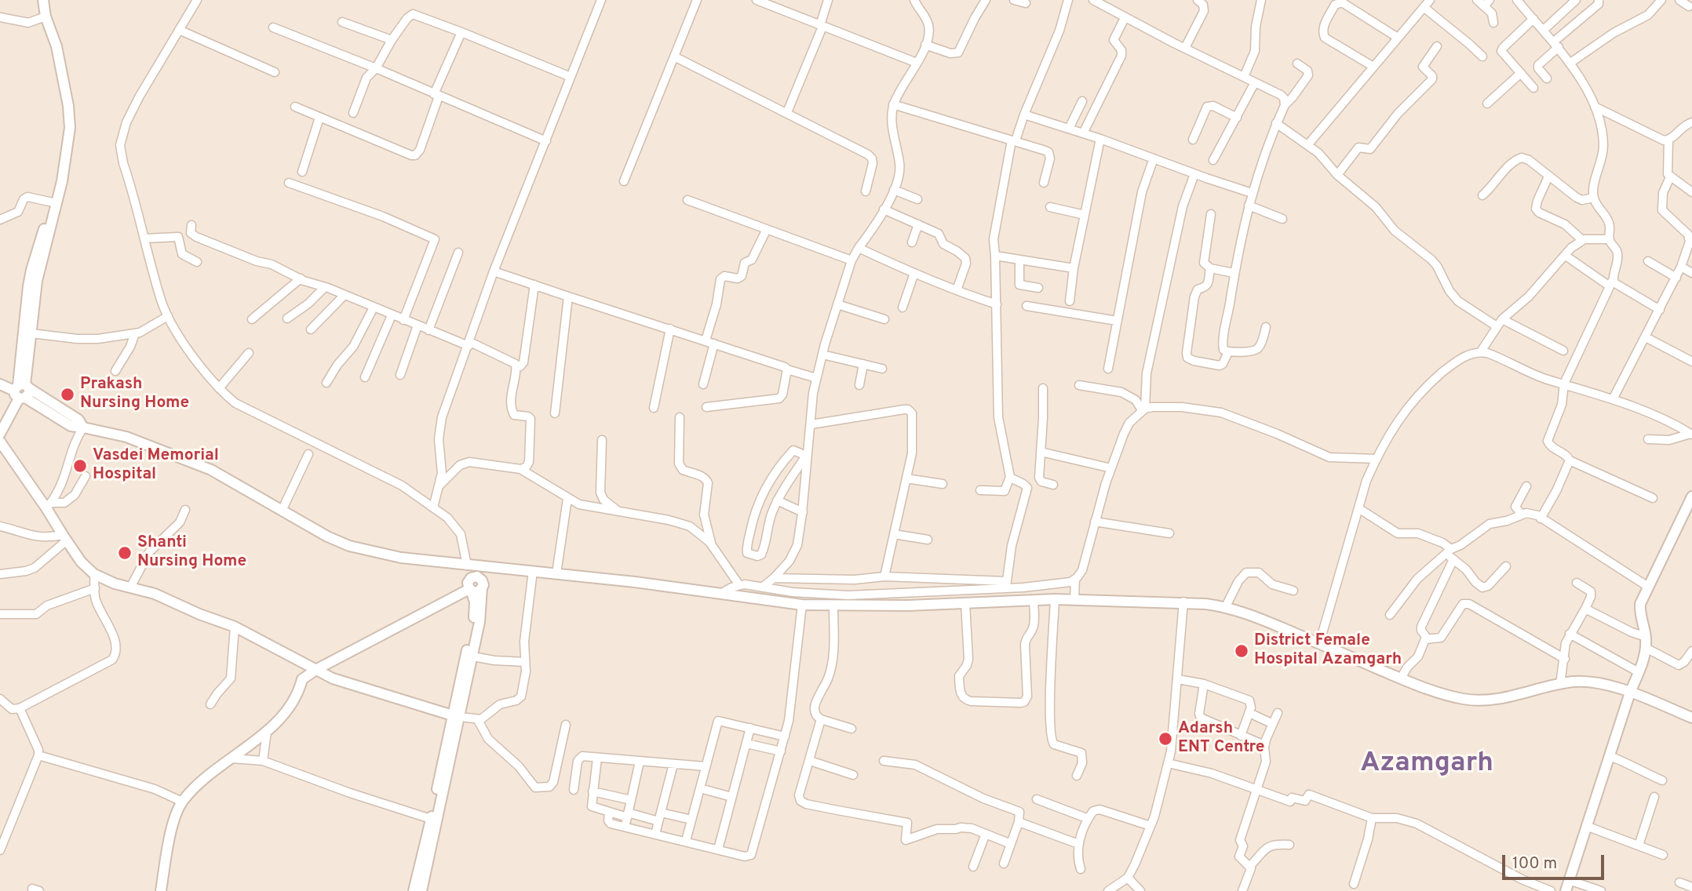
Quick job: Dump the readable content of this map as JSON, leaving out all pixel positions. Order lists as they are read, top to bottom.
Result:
{
  "districts": ["Azamgarh"],
  "places": [
    "Prakash Nursing Home",
    "Vasdei Memorial Hospital",
    "Shanti Nursing Home",
    "District Female Hospital Azamgarh",
    "Adarsh ENT Centre"
  ],
  "scale_bar": "100 m"
}
